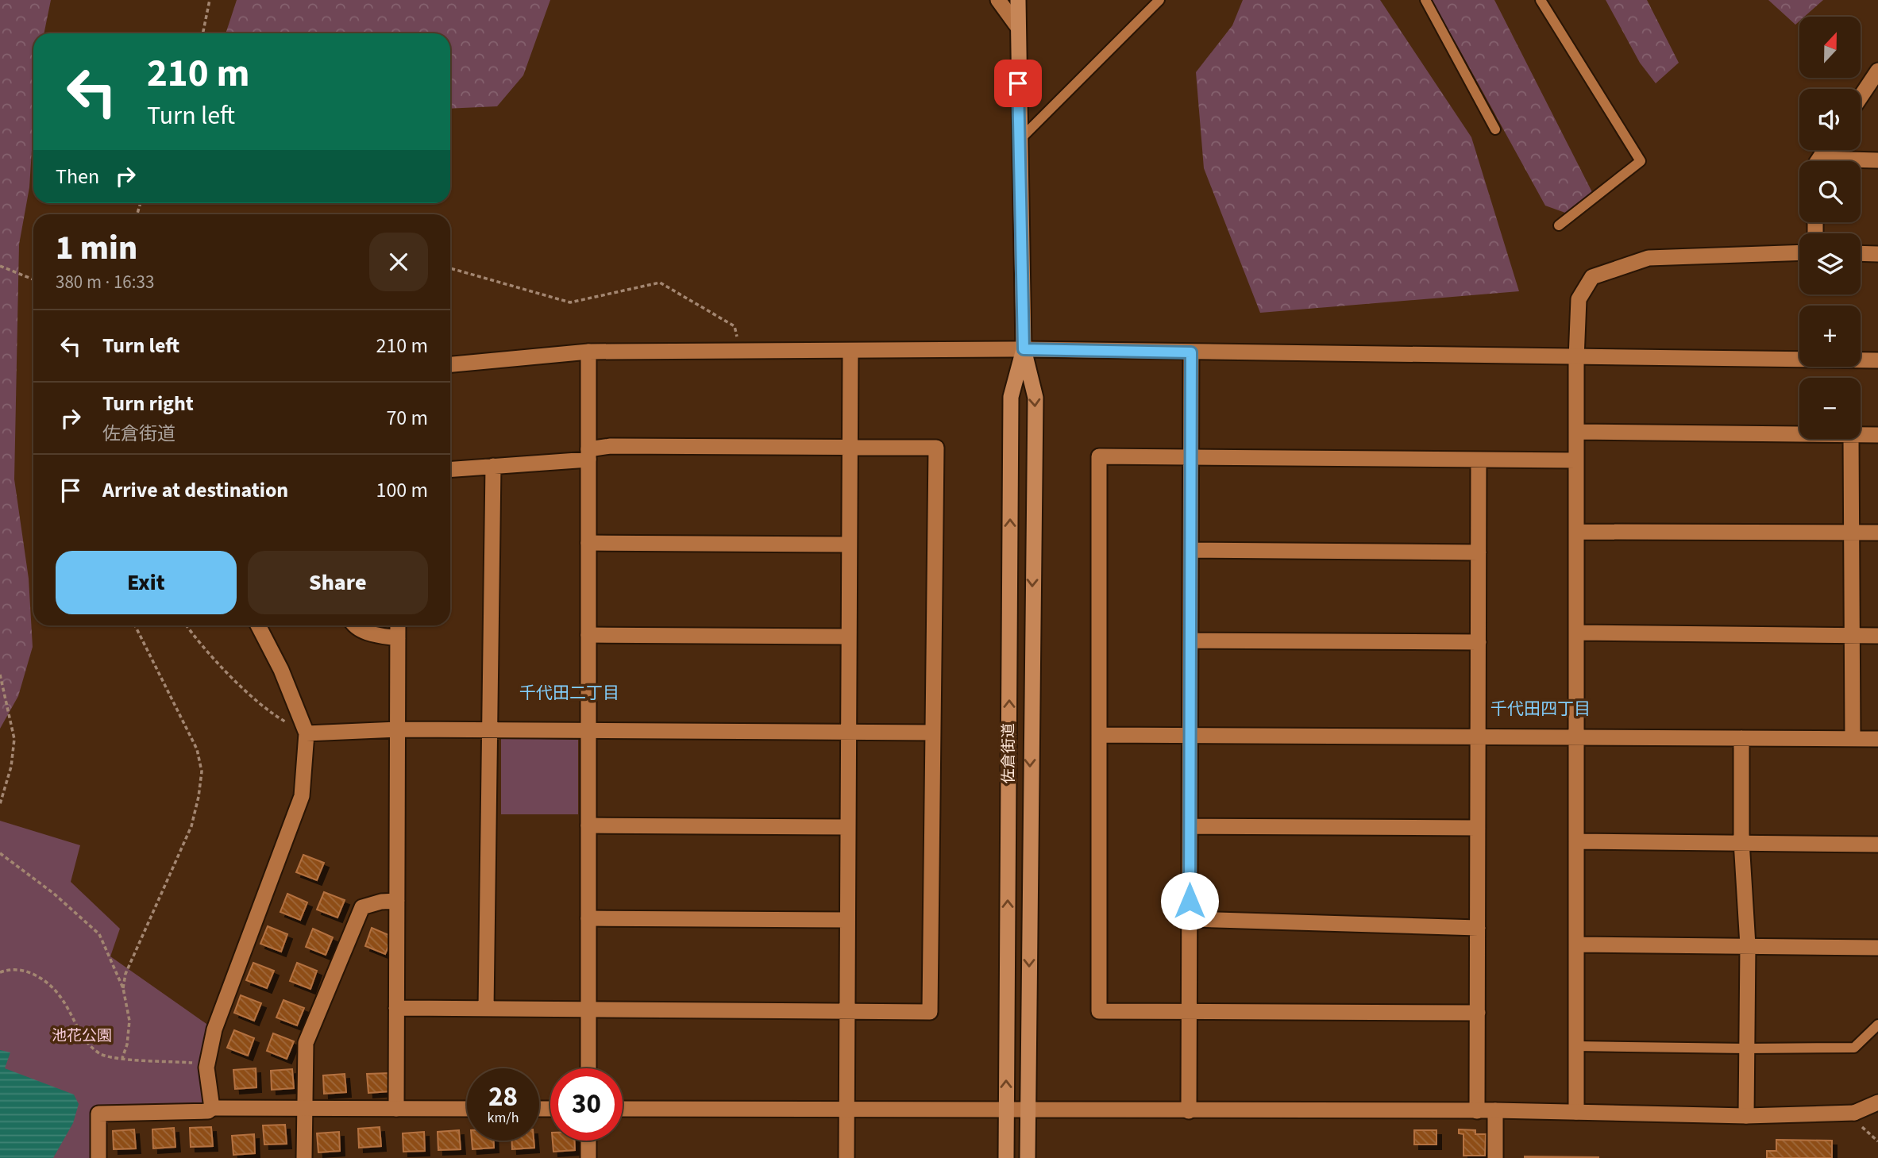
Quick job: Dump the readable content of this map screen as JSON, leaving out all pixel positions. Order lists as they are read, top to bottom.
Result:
{
  "streets": {
    "main road": ["佐倉街道"]
  },
  "districts": ["千代田二丁目", "千代田四丁目"],
  "parks": ["池花公園"],
  "north": "top",
  "page": {
    "map_buttons": ["+", "−"],
    "turn": ["210 m", "Turn left"],
    "then": "Then",
    "heading": ["1 min", "380 m · 16:33"],
    "list": [
      {
        "name": "Turn left",
        "value": "210 m"
      },
      {
        "name": "Turn right",
        "note": "佐倉街道",
        "value": "70 m"
      },
      {
        "name": "Arrive at destination",
        "value": "100 m"
      }
    ],
    "buttons": ["Exit", "Share"],
    "speed": "28 km/h",
    "limit": "30"
  }
}
